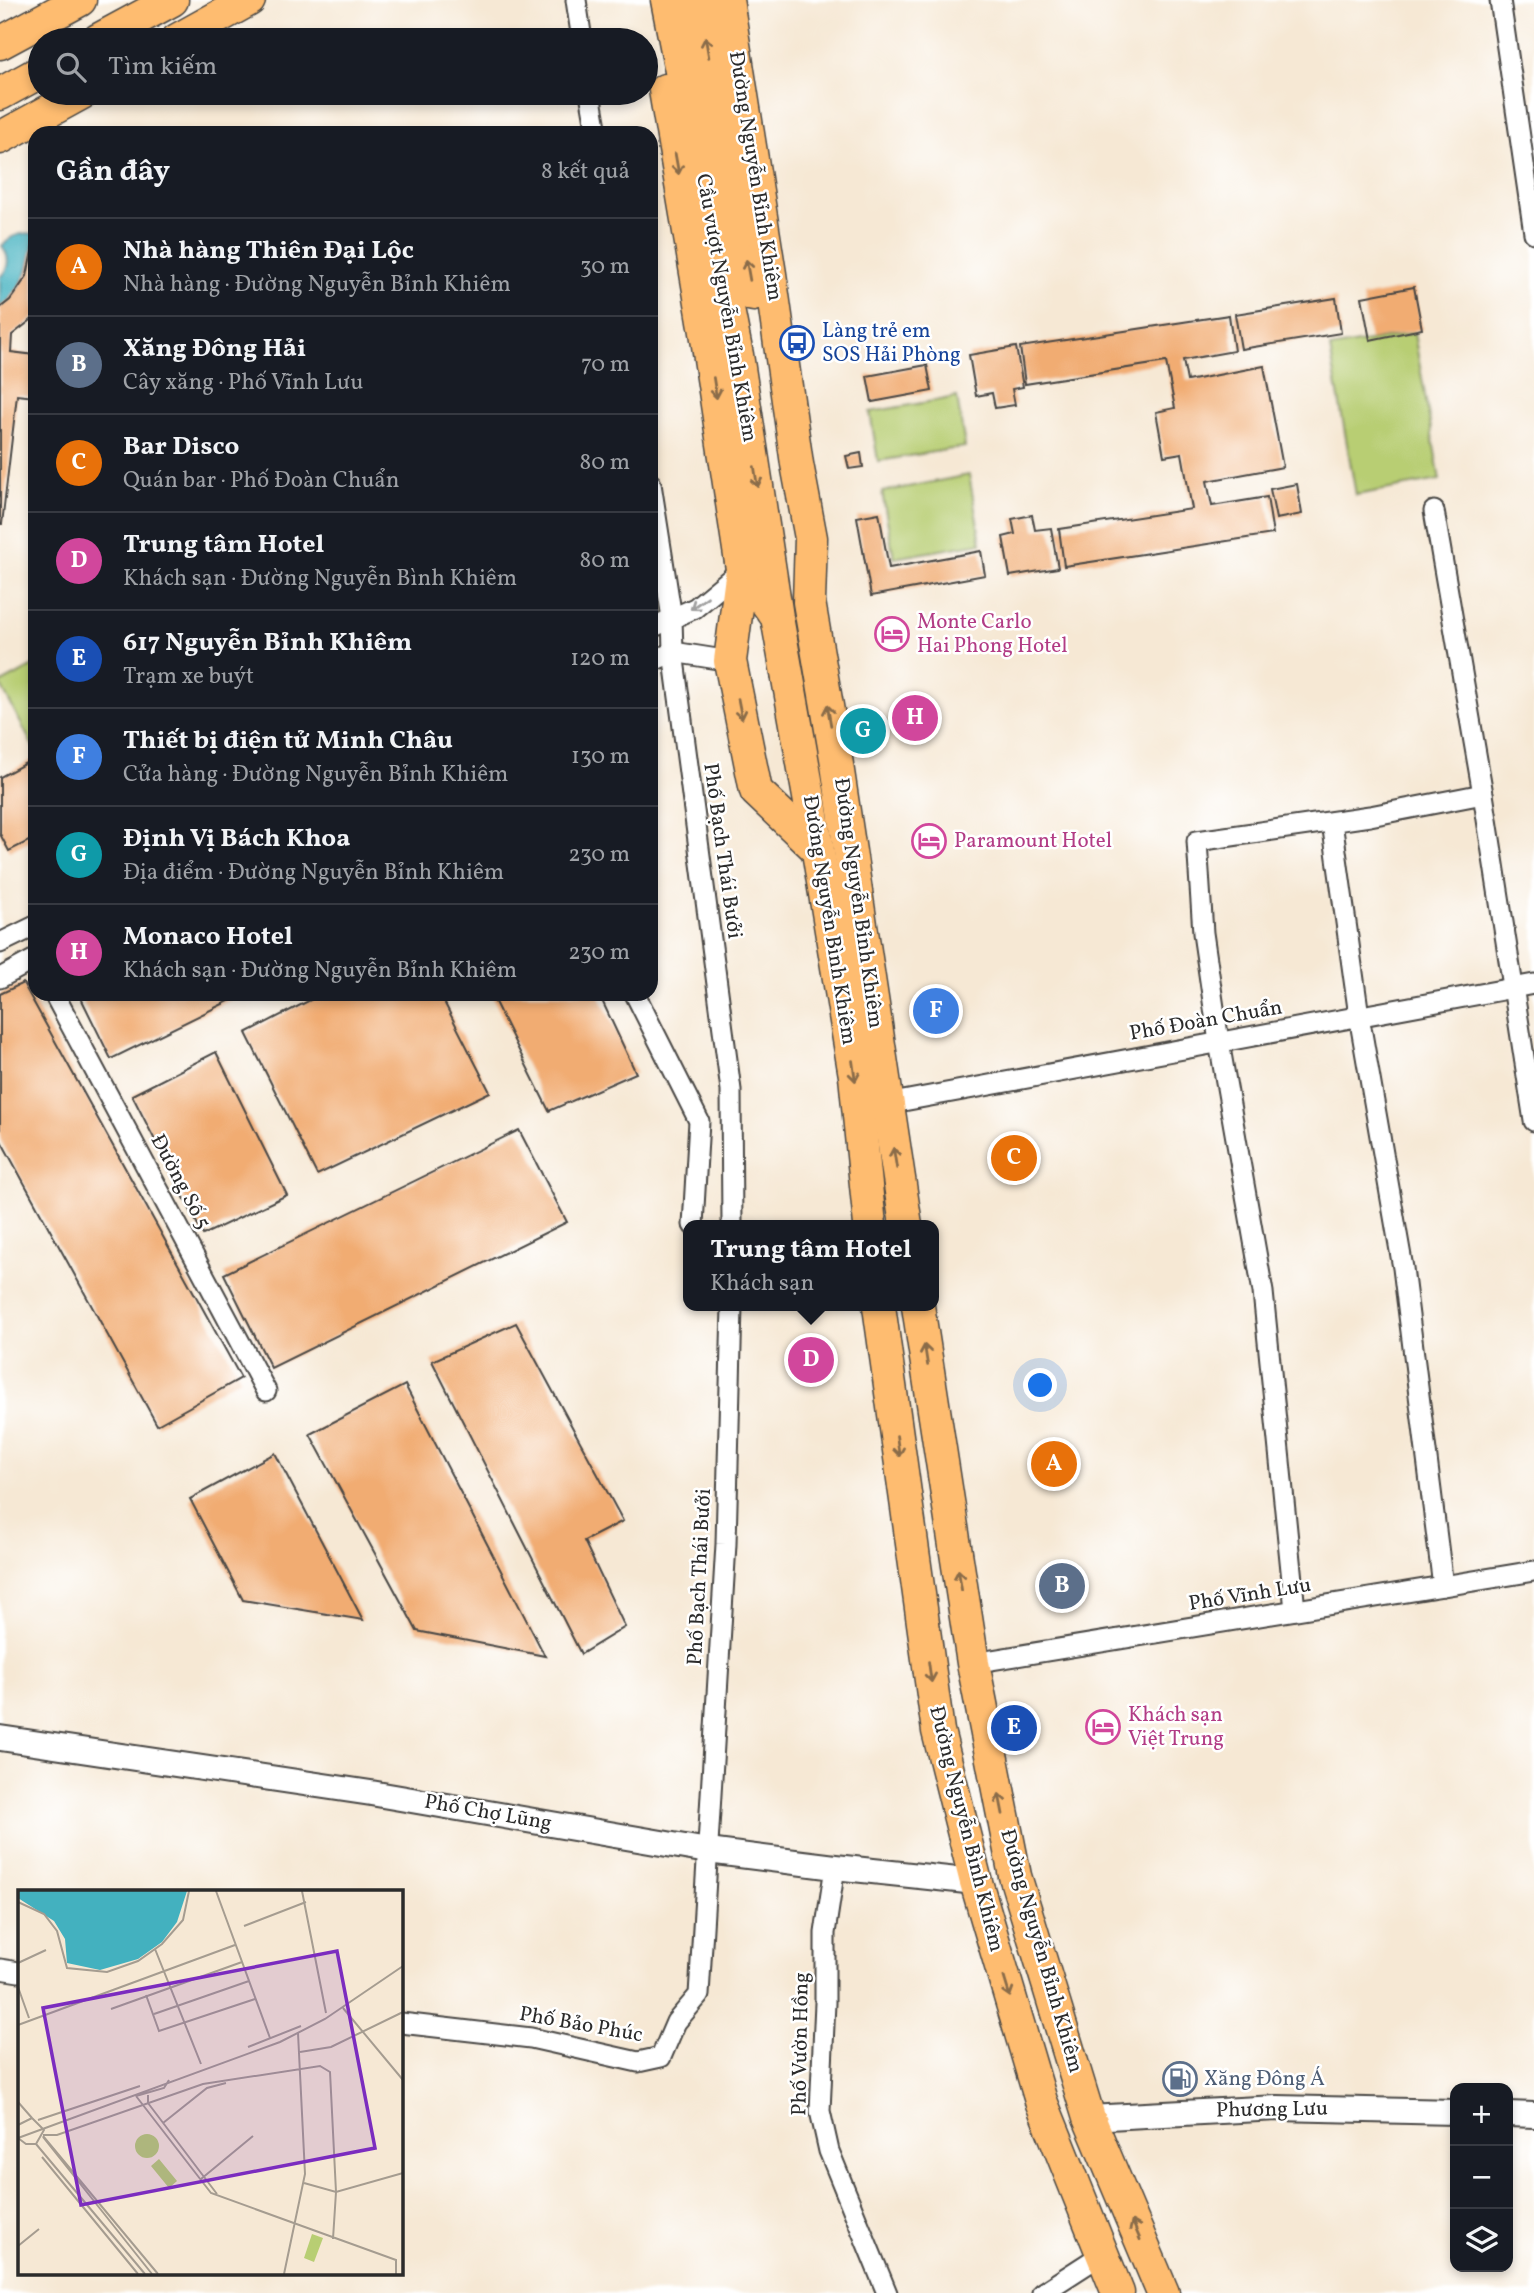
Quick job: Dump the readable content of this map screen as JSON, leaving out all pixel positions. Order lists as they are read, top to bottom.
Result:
{
  "streets": {
    "main road": ["Đường Nguyễn Bỉnh Khiêm", "Cầu vượt Nguyễn Bỉnh Khiêm", "Đường Nguyễn Bình Khiêm"],
    "street": [
      "Phố Bạch Thái Bưởi",
      "Phố Đoàn Chuẩn",
      "Đường Số 5",
      "Phố Vĩnh Lưu",
      "Phố Chợ Lũng",
      "Phố Bảo Phúc",
      "Phố Vườn Hồng",
      "Phương Lưu"
    ]
  },
  "crossings": [
    ["Đường Nguyễn Bỉnh Khiêm", "Cầu vượt Nguyễn Bỉnh Khiêm"],
    ["Đường Nguyễn Bỉnh Khiêm", "Phố Đoàn Chuẩn"],
    ["Đường Nguyễn Bỉnh Khiêm", "Phố Vĩnh Lưu"],
    ["Đường Nguyễn Bỉnh Khiêm", "Phương Lưu"],
    ["Cầu vượt Nguyễn Bỉnh Khiêm", "Đường Nguyễn Bình Khiêm"],
    ["Phố Bạch Thái Bưởi", "Phố Chợ Lũng"],
    ["Phố Bạch Thái Bưởi", "Phố Bảo Phúc"],
    ["Đường Nguyễn Bình Khiêm", "Phố Chợ Lũng"],
    ["Phố Chợ Lũng", "Phố Bảo Phúc"],
    ["Phố Chợ Lũng", "Phố Vườn Hồng"]
  ],
  "one_way": ["Đường Nguyễn Bỉnh Khiêm", "Đường Nguyễn Bình Khiêm"],
  "places": {
    "bus stop": ["Làng trẻ em SOS Hải Phòng"],
    "hotel": ["Monte Carlo Hai Phong Hotel", "Paramount Hotel", "Khách sạn Việt Trung"],
    "fuel station": ["Xăng Đông Á"]
  },
  "page": {
    "search": "Tìm kiếm",
    "heading": ["Gần đây", "8 kết quả"],
    "list": [
      {
        "mark": "A",
        "name": "Nhà hàng Thiên Đại Lộc",
        "note": "Nhà hàng · Đường Nguyễn Bỉnh Khiêm",
        "value": "30 m"
      },
      {
        "mark": "B",
        "name": "Xăng Đông Hải",
        "note": "Cây xăng · Phố Vĩnh Lưu",
        "value": "70 m"
      },
      {
        "mark": "C",
        "name": "Bar Disco",
        "note": "Quán bar · Phố Đoàn Chuẩn",
        "value": "80 m"
      },
      {
        "mark": "D",
        "name": "Trung tâm Hotel",
        "note": "Khách sạn · Đường Nguyễn Bình Khiêm",
        "value": "80 m"
      },
      {
        "mark": "E",
        "name": "617 Nguyễn Bỉnh Khiêm",
        "note": "Trạm xe buýt",
        "value": "120 m"
      },
      {
        "mark": "F",
        "name": "Thiết bị điện tử Minh Châu",
        "note": "Cửa hàng · Đường Nguyễn Bỉnh Khiêm",
        "value": "130 m"
      },
      {
        "mark": "G",
        "name": "Định Vị Bách Khoa",
        "note": "Địa điểm · Đường Nguyễn Bỉnh Khiêm",
        "value": "230 m"
      },
      {
        "mark": "H",
        "name": "Monaco Hotel",
        "note": "Khách sạn · Đường Nguyễn Bỉnh Khiêm",
        "value": "230 m"
      }
    ],
    "pins": [
      "H",
      "G",
      "F",
      "C",
      "D",
      "A",
      "B",
      "E"
    ],
    "popup": ["Trung tâm Hotel", "Khách sạn"],
    "map_buttons": ["+", "−"]
  }
}
